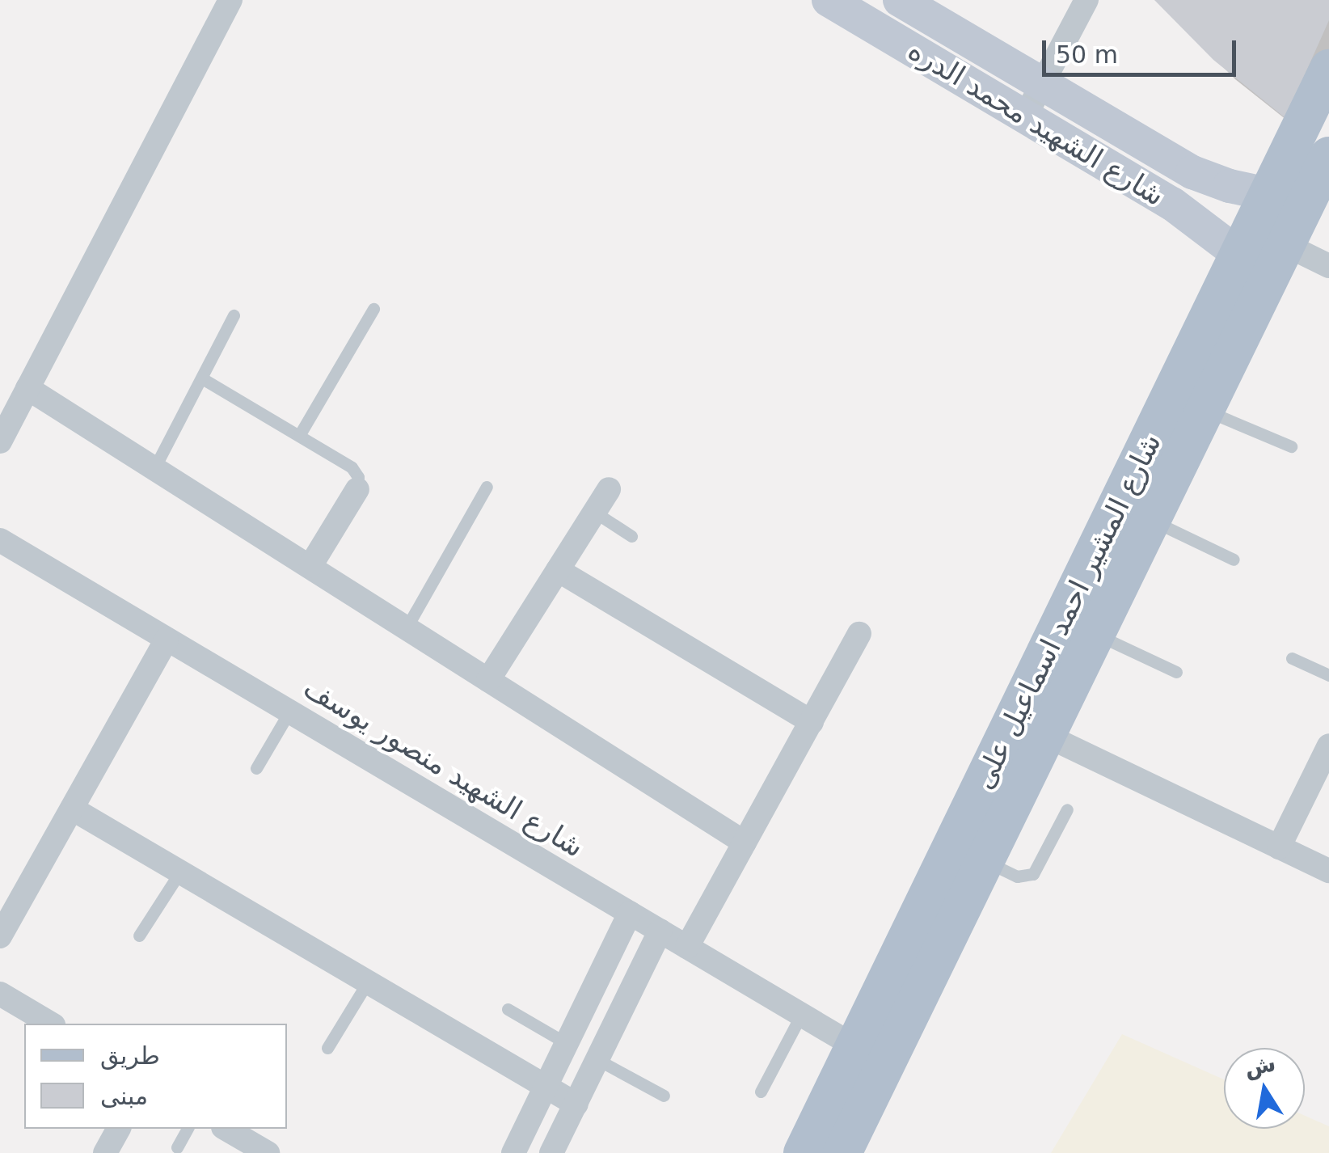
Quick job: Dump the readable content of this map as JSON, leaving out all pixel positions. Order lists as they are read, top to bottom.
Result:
{
  "streets": {
    "main road": ["شارع الشهيد محمد الدره", "شارع المشير احمد اسماعيل على"],
    "street": ["شارع الشهيد منصور يوسف"]
  },
  "crossings": [
    ["شارع الشهيد محمد الدره", "شارع المشير احمد اسماعيل على"],
    ["شارع المشير احمد اسماعيل على", "شارع الشهيد منصور يوسف"]
  ],
  "legend": ["طريق", "مبنى"],
  "scale_bar": "50 m",
  "north": "top"
}
